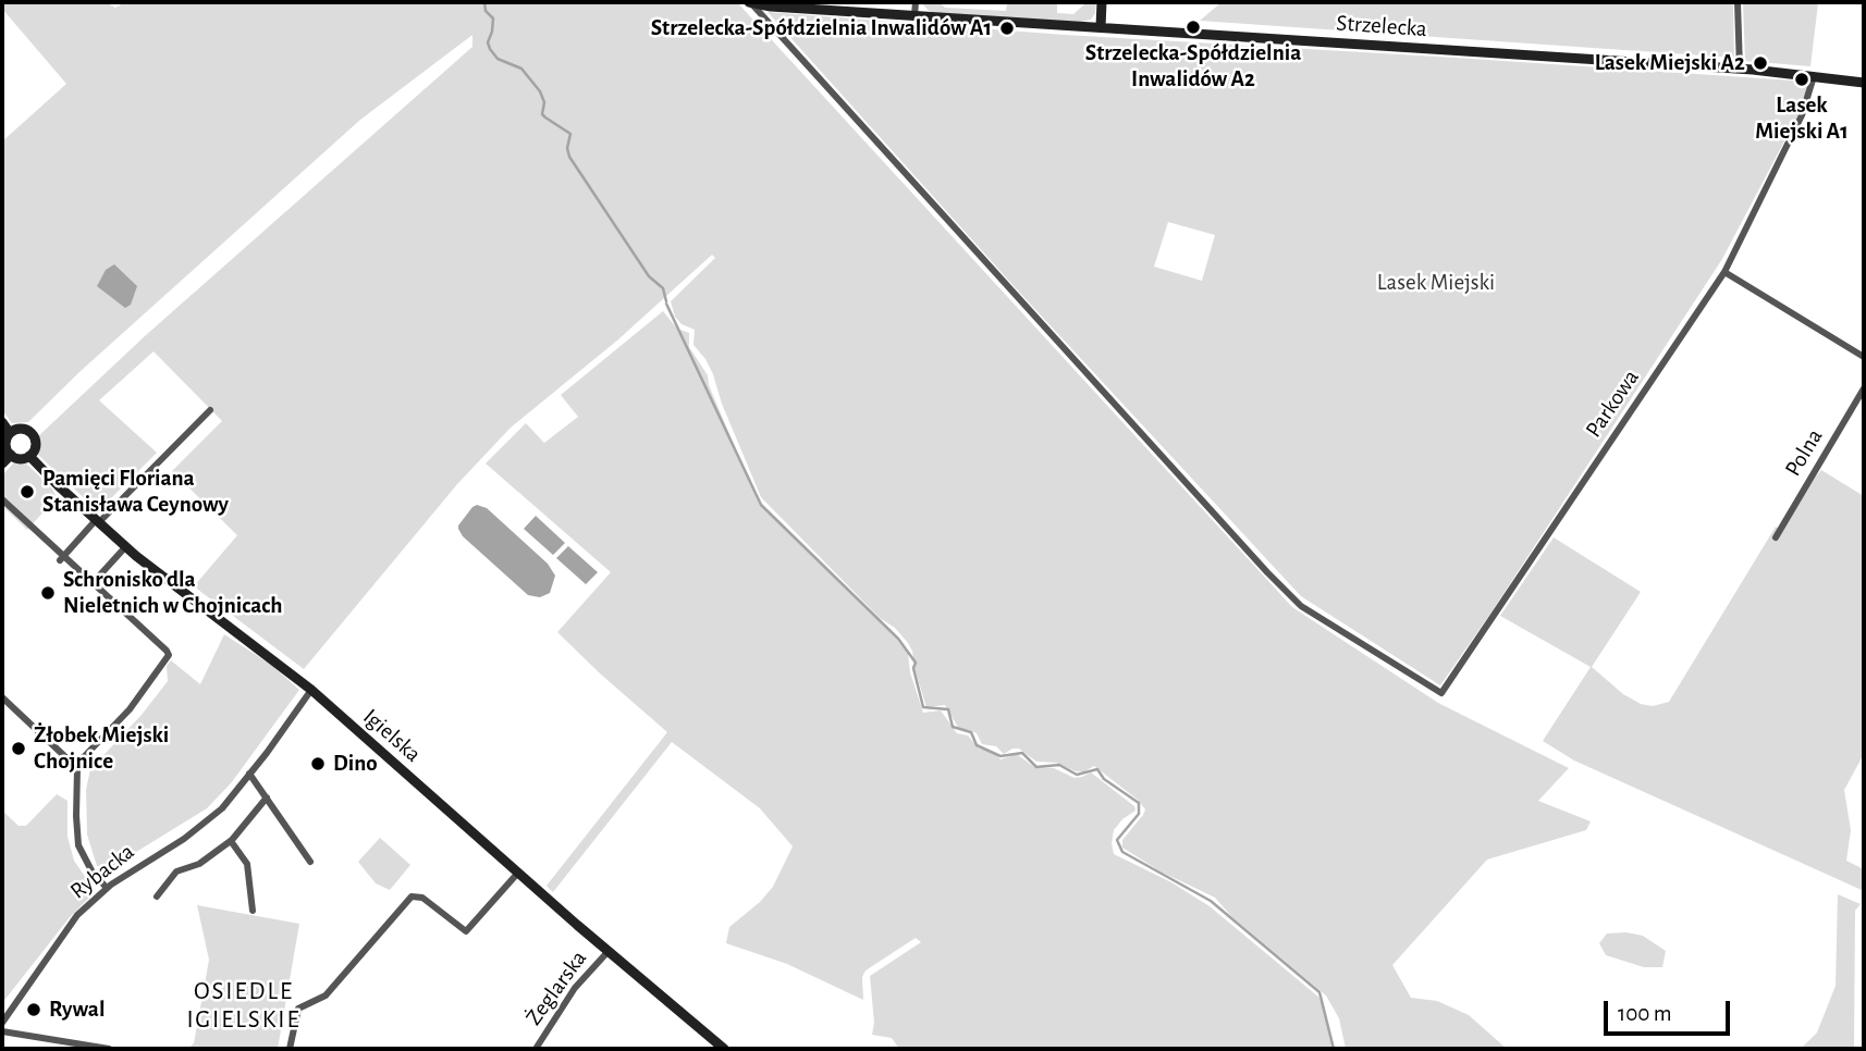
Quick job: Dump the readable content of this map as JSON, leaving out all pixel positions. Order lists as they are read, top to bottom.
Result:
{
  "streets": {
    "street": [
      "Strzelecka",
      "Parkowa",
      "Polna",
      "Igielska",
      "Rybacka",
      "Żeglarska"
    ]
  },
  "crossings": [
    ["Strzelecka", "Parkowa"],
    ["Igielska", "Rybacka"],
    ["Igielska", "Żeglarska"]
  ],
  "districts": ["OSIEDLE IGIELSKIE"],
  "parks": ["Lasek Miejski"],
  "places": [
    "Strzelecka-Spółdzielnia Inwalidów A2",
    "Strzelecka-Spółdzielnia Inwalidów A1",
    "Lasek Miejski A2",
    "Lasek Miejski A1",
    "Pamięci Floriana Stanisława Ceynowy",
    "Schronisko dla Nieletnich w Chojnicach",
    "Żłobek Miejski Chojnice",
    "Dino",
    "Rywal"
  ],
  "scale_bar": "100 m"
}
